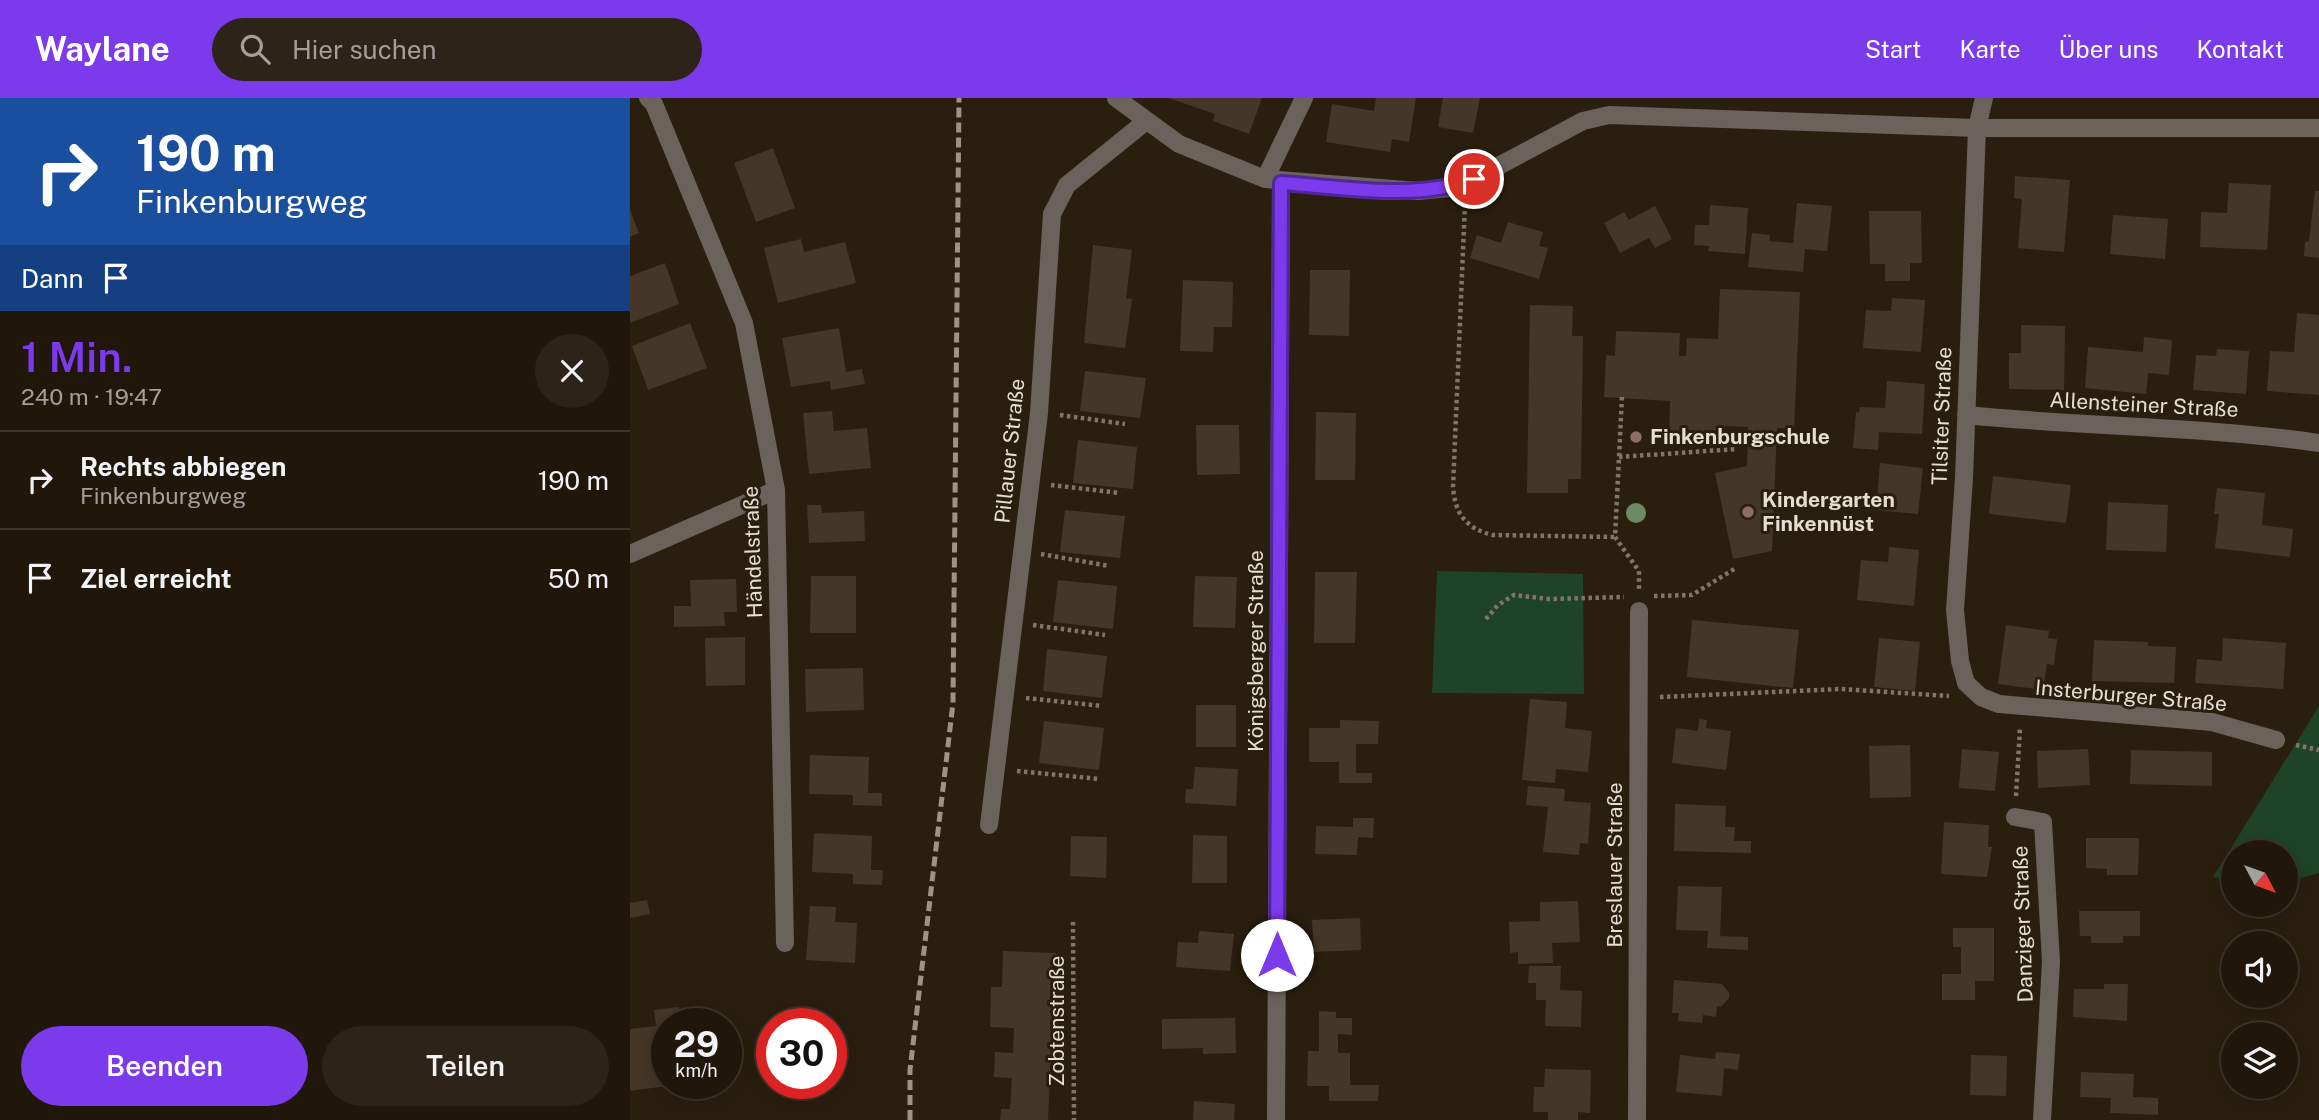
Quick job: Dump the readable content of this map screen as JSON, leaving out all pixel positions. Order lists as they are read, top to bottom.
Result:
{
  "streets": {
    "street": [
      "Allensteiner Straße",
      "Tilsiter Straße",
      "Pillauer Straße",
      "Händelstraße",
      "Königsberger Straße",
      "Insterburger Straße",
      "Breslauer Straße",
      "Danziger Straße"
    ],
    "path": ["Zobtenstraße"]
  },
  "crossings": [
    ["Allensteiner Straße", "Tilsiter Straße"],
    ["Tilsiter Straße", "Insterburger Straße"],
    ["Insterburger Straße", "Danziger Straße"]
  ],
  "places": ["Finkenburgschule", "Kindergarten Finkennüst"],
  "north": "bottom right",
  "page": {
    "header": "Waylane",
    "search": "Hier suchen",
    "nav": [
      "Start",
      "Karte",
      "Über uns",
      "Kontakt"
    ],
    "turn": ["190 m", "Finkenburgweg"],
    "then": "Dann",
    "heading": ["1 Min.", "240 m · 19:47"],
    "list": [
      {
        "name": "Rechts abbiegen",
        "note": "Finkenburgweg",
        "value": "190 m"
      },
      {
        "name": "Ziel erreicht",
        "value": "50 m"
      }
    ],
    "speed": "29 km/h",
    "limit": "30",
    "buttons": ["Beenden", "Teilen"]
  }
}
